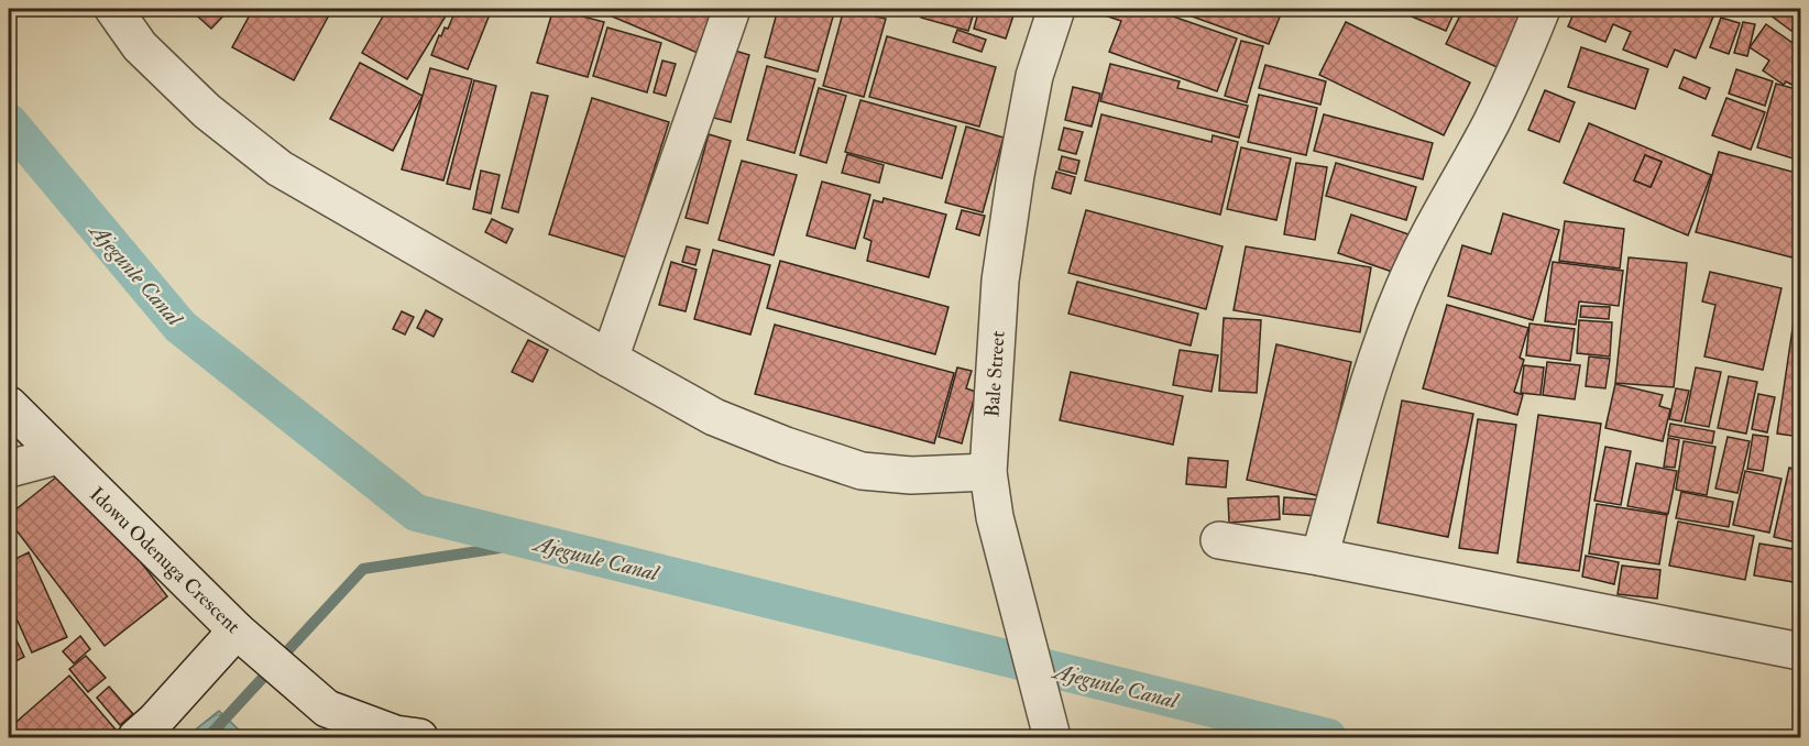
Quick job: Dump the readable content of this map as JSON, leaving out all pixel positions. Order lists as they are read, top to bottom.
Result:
{
  "streets": {
    "street": ["Bale Street", "Idowu Odenuga Crescent"]
  },
  "water": ["Ajegunle Canal"]
}
